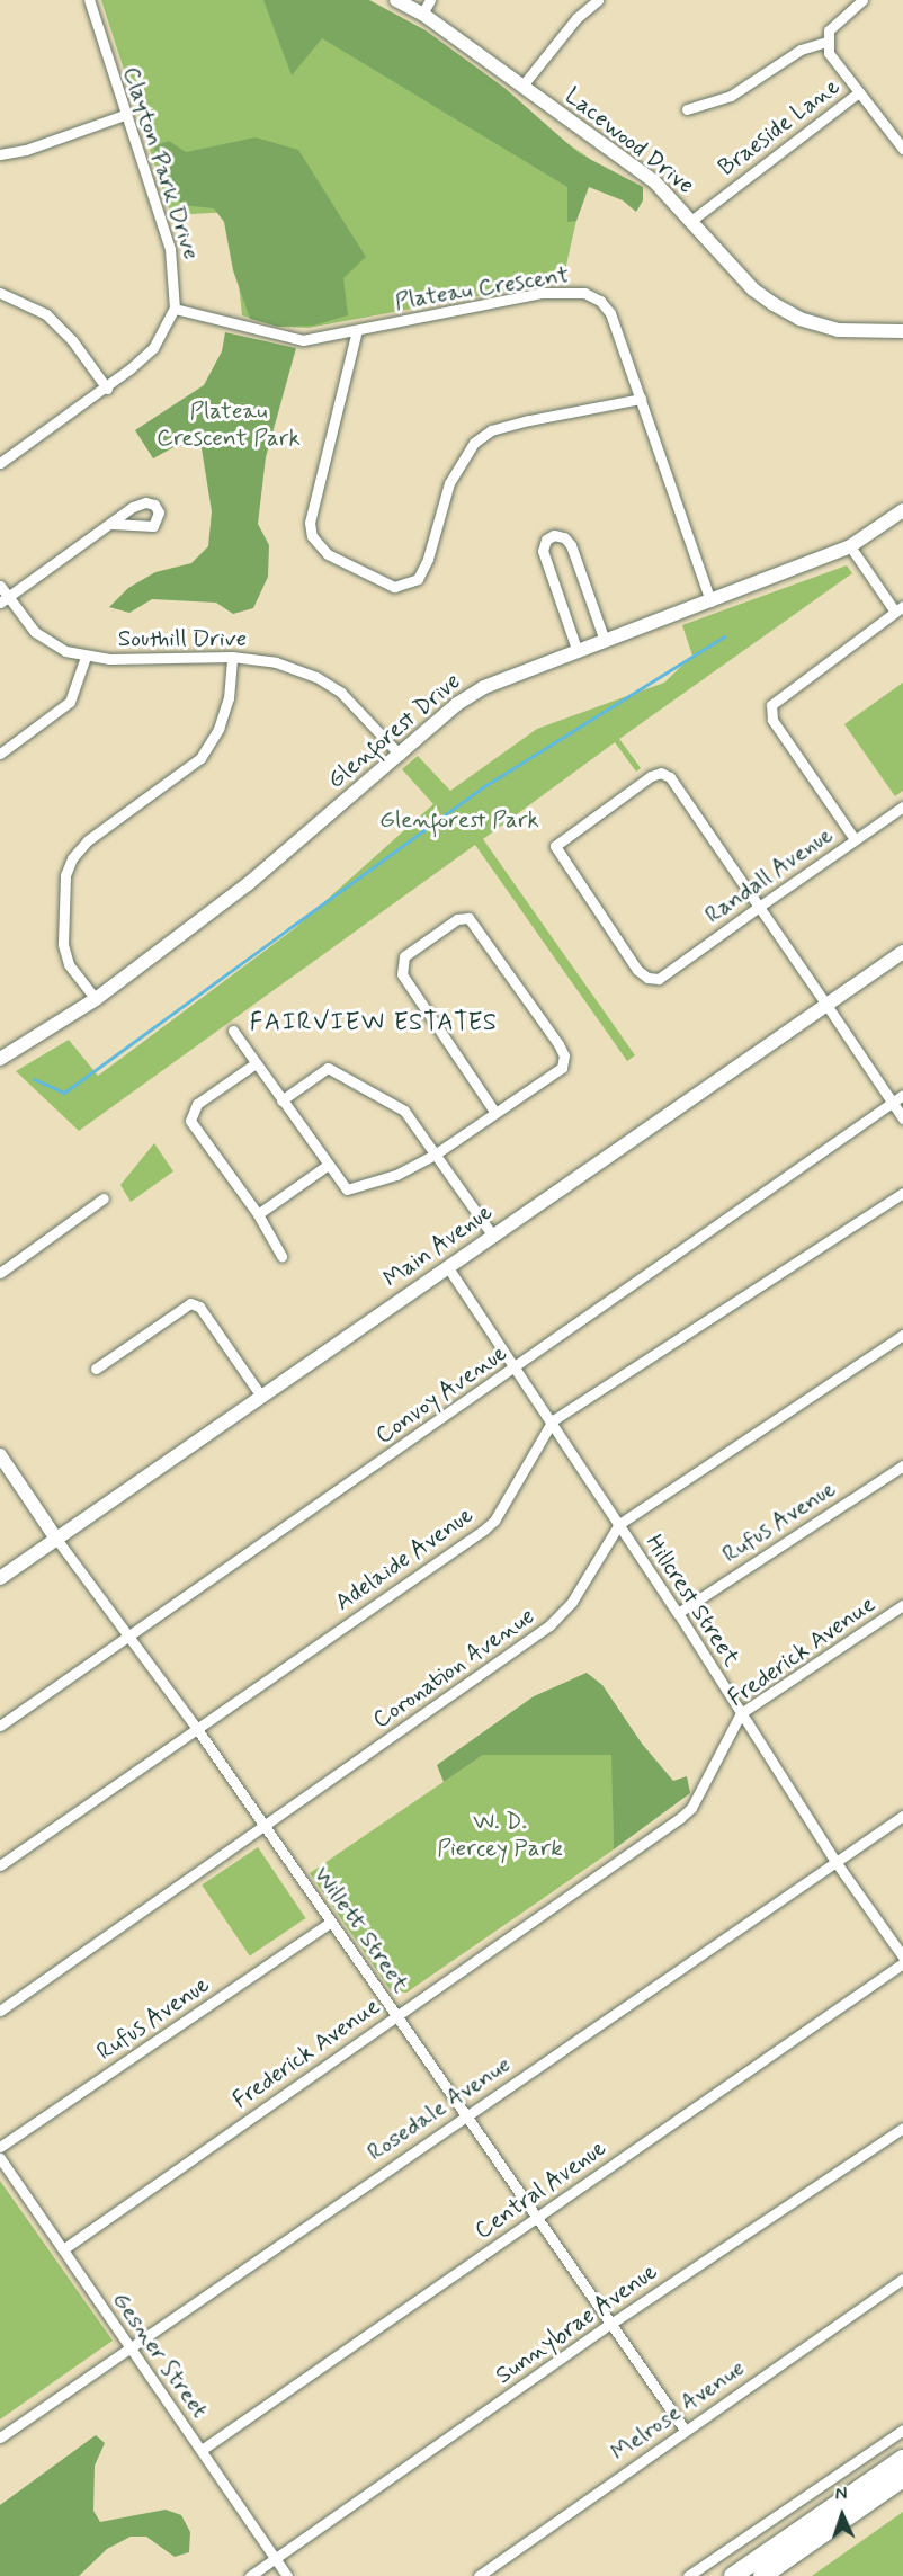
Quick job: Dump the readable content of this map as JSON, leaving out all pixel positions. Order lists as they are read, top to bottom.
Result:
{
  "streets": {
    "street": [
      "Braeside Lane",
      "Lacewood Drive",
      "Clayton Park Drive",
      "Plateau Crescent",
      "Southill Drive",
      "Glenforest Drive",
      "Randall Avenue",
      "Main Avenue",
      "Convoy Avenue",
      "Rufus Avenue",
      "Adelaide Avenue",
      "Hillcrest Street",
      "Frederick Avenue",
      "Coronation Avenue",
      "Willett Street",
      "Rosedale Avenue",
      "Central Avenue",
      "Sunnybrae Avenue",
      "Gesner Street",
      "Melrose Avenue"
    ]
  },
  "crossings": [
    ["Braeside Lane", "Lacewood Drive"],
    ["Clayton Park Drive", "Plateau Crescent"],
    ["Plateau Crescent", "Glenforest Drive"],
    ["Southill Drive", "Glenforest Drive"],
    ["Main Avenue", "Hillcrest Street"],
    ["Main Avenue", "Willett Street"],
    ["Convoy Avenue", "Hillcrest Street"],
    ["Convoy Avenue", "Willett Street"],
    ["Rufus Avenue", "Hillcrest Street"],
    ["Rufus Avenue", "Willett Street"],
    ["Adelaide Avenue", "Hillcrest Street"],
    ["Adelaide Avenue", "Willett Street"],
    ["Hillcrest Street", "Frederick Avenue"],
    ["Hillcrest Street", "Coronation Avenue"],
    ["Hillcrest Street", "Rosedale Avenue"],
    ["Frederick Avenue", "Willett Street"],
    ["Frederick Avenue", "Gesner Street"],
    ["Coronation Avenue", "Willett Street"],
    ["Willett Street", "Rosedale Avenue"],
    ["Willett Street", "Central Avenue"],
    ["Willett Street", "Sunnybrae Avenue"],
    ["Willett Street", "Melrose Avenue"],
    ["Rosedale Avenue", "Gesner Street"],
    ["Central Avenue", "Gesner Street"],
    ["Sunnybrae Avenue", "Gesner Street"]
  ],
  "districts": ["FAIRVIEW ESTATES"],
  "parks": ["Plateau Crescent Park", "Glenforest Park", "W. D. Piercey Park"],
  "north": "top"
}
